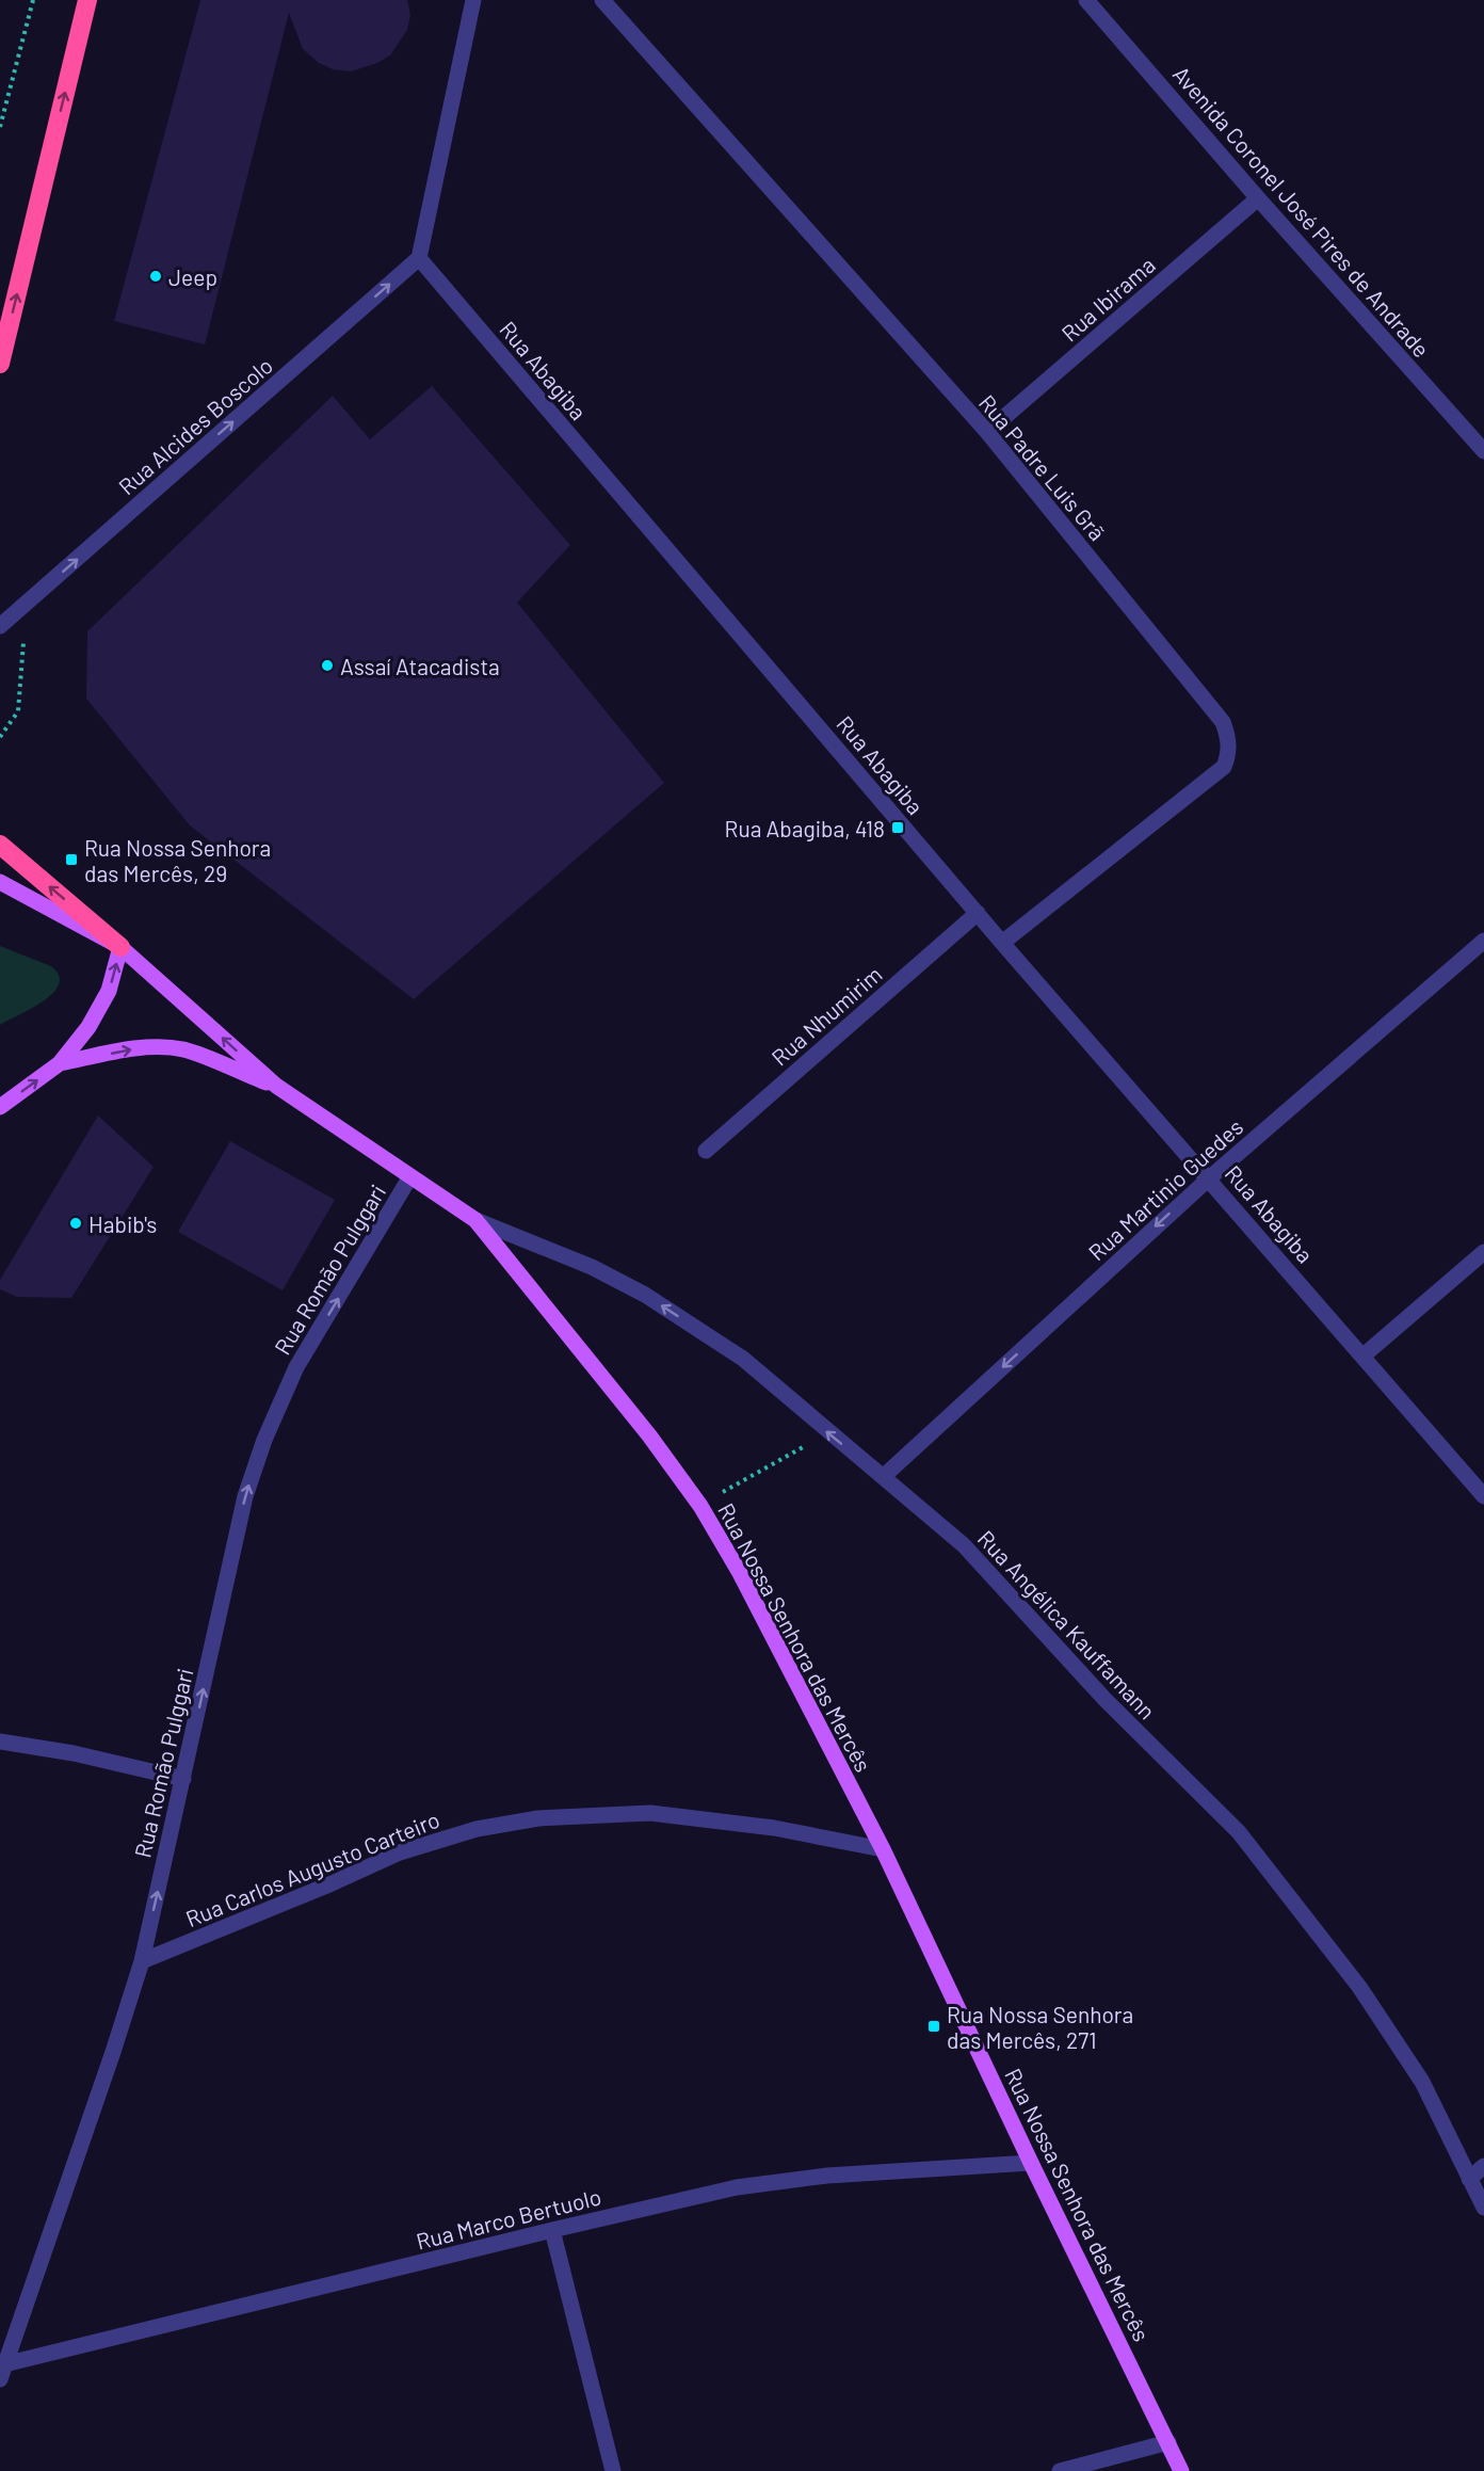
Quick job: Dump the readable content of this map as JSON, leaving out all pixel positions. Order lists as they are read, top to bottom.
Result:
{
  "streets": {
    "main road": ["Rua Nossa Senhora das Mercês"],
    "street": [
      "Avenida Coronel José Pires de Andrade",
      "Rua Ibirama",
      "Rua Abagiba",
      "Rua Alcides Boscolo",
      "Rua Padre Luis Grã",
      "Rua Nhumirim",
      "Rua Martinio Guedes",
      "Rua Romão Pulggari",
      "Rua Angélica Kauffamann",
      "Rua Carlos Augusto Carteiro",
      "Rua Marco Bertuolo"
    ]
  },
  "crossings": [
    ["Avenida Coronel José Pires de Andrade", "Rua Ibirama"],
    ["Rua Ibirama", "Rua Padre Luis Grã"],
    ["Rua Abagiba", "Rua Alcides Boscolo"],
    ["Rua Abagiba", "Rua Padre Luis Grã"],
    ["Rua Abagiba", "Rua Nhumirim"],
    ["Rua Abagiba", "Rua Martinio Guedes"],
    ["Rua Martinio Guedes", "Rua Angélica Kauffamann"],
    ["Rua Romão Pulggari", "Rua Nossa Senhora das Mercês"],
    ["Rua Romão Pulggari", "Rua Carlos Augusto Carteiro"],
    ["Rua Romão Pulggari", "Rua Marco Bertuolo"],
    ["Rua Angélica Kauffamann", "Rua Nossa Senhora das Mercês"],
    ["Rua Nossa Senhora das Mercês", "Rua Carlos Augusto Carteiro"],
    ["Rua Nossa Senhora das Mercês", "Rua Marco Bertuolo"]
  ],
  "one_way": ["Rua Alcides Boscolo", "Rua Martinio Guedes", "Rua Romão Pulggari"],
  "places": {
    "other": ["Jeep", "Assaí Atacadista", "Habib's"],
    "transit": ["Rua Abagiba, 418", "Rua Nossa Senhora das Mercês, 29", "Rua Nossa Senhora das Mercês, 271"]
  }
}
